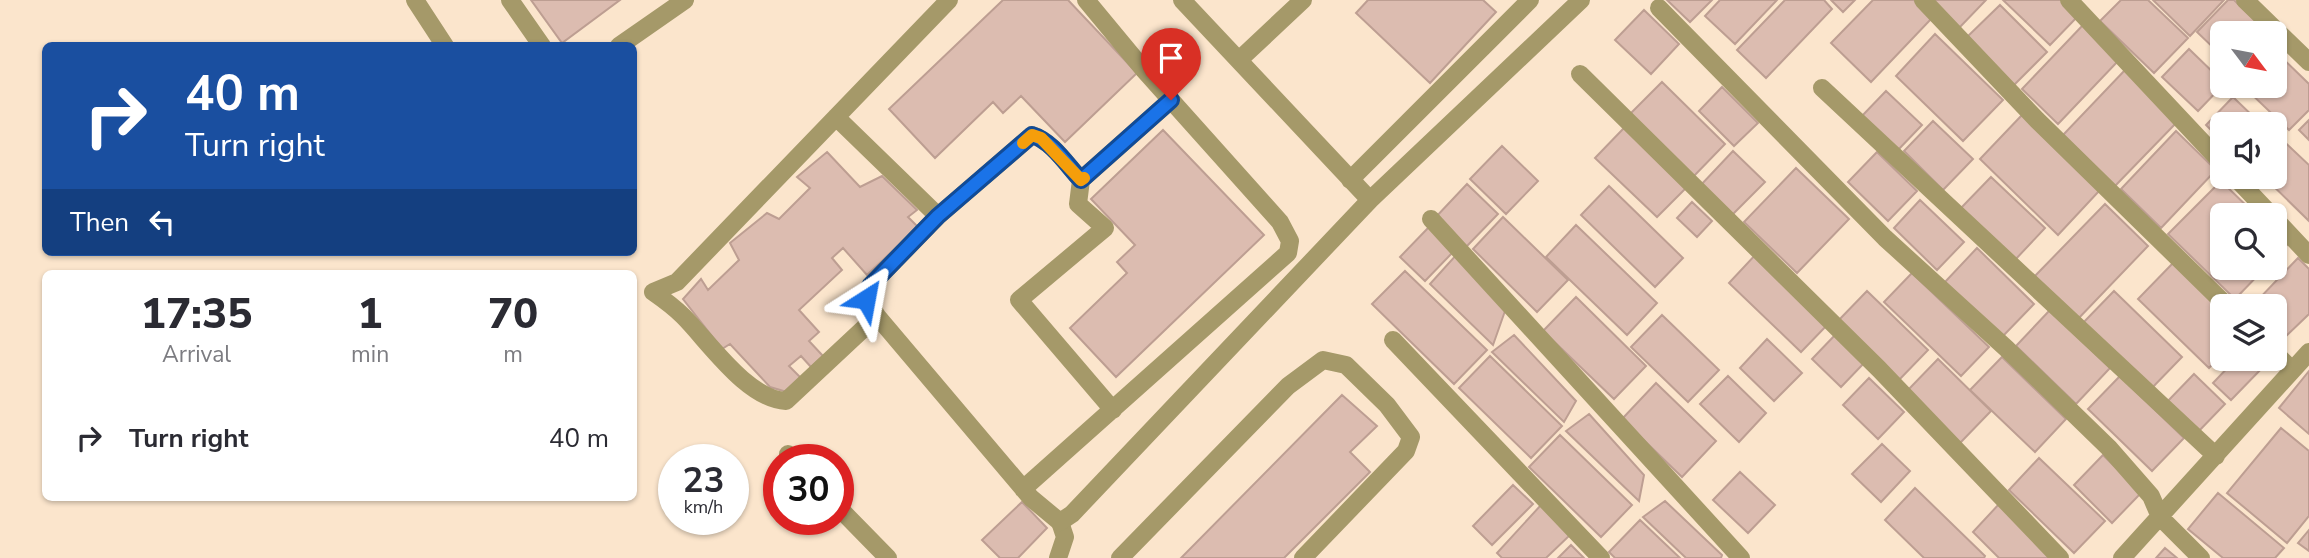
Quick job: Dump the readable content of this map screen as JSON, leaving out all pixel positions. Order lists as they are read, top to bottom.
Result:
{
  "north": "bottom right",
  "page": {
    "turn": ["40 m", "Turn right"],
    "then": "Then",
    "eta": [
      "17:35",
      "Arrival",
      "1",
      "min",
      "70",
      "m"
    ],
    "list": [
      {
        "name": "Turn right",
        "value": "40 m"
      }
    ],
    "speed": "23 km/h",
    "limit": "30"
  }
}
